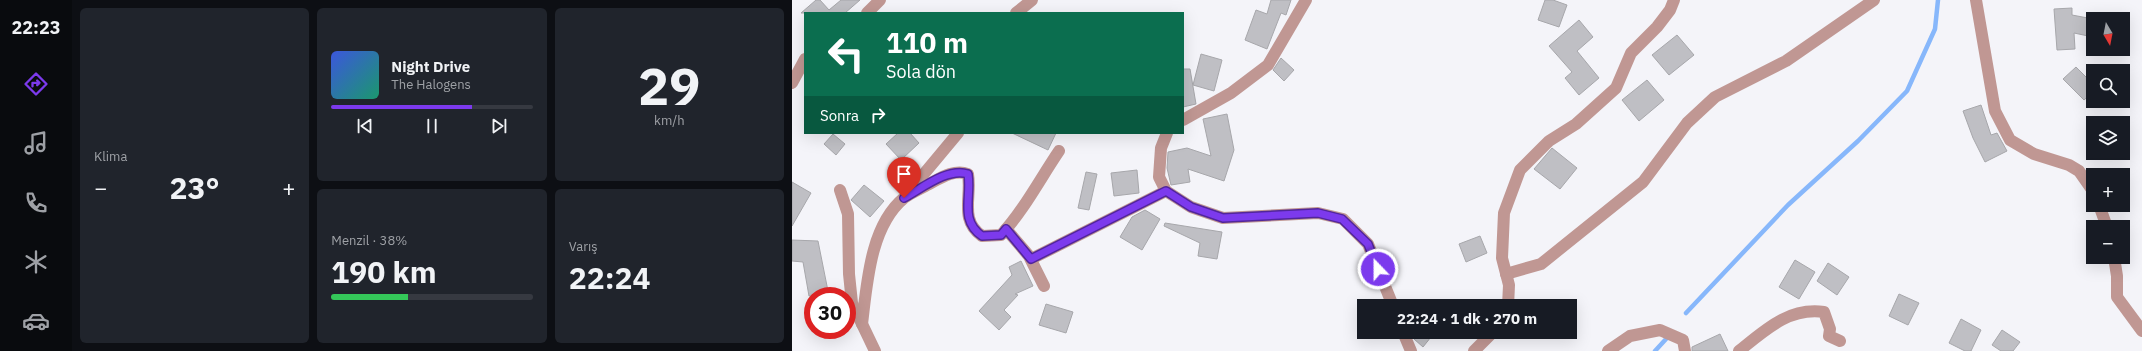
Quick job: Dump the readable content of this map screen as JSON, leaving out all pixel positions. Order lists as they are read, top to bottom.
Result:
{
  "north": "bottom",
  "page": {
    "tabs": "22:23",
    "tile": [
      "Klima",
      ["29", "km/h"],
      ["Menzil · 38%", "190 km"],
      ["Varış", "22:24"]
    ],
    "map_buttons": ["+", "−"],
    "turn": ["110 m", "Sola dön"],
    "song": ["Night Drive", "The Halogens"],
    "then": "Sonra",
    "heat": ["−", "23°", "+"],
    "limit": "30",
    "trip": "22:24 · 1 dk · 270 m"
  }
}
